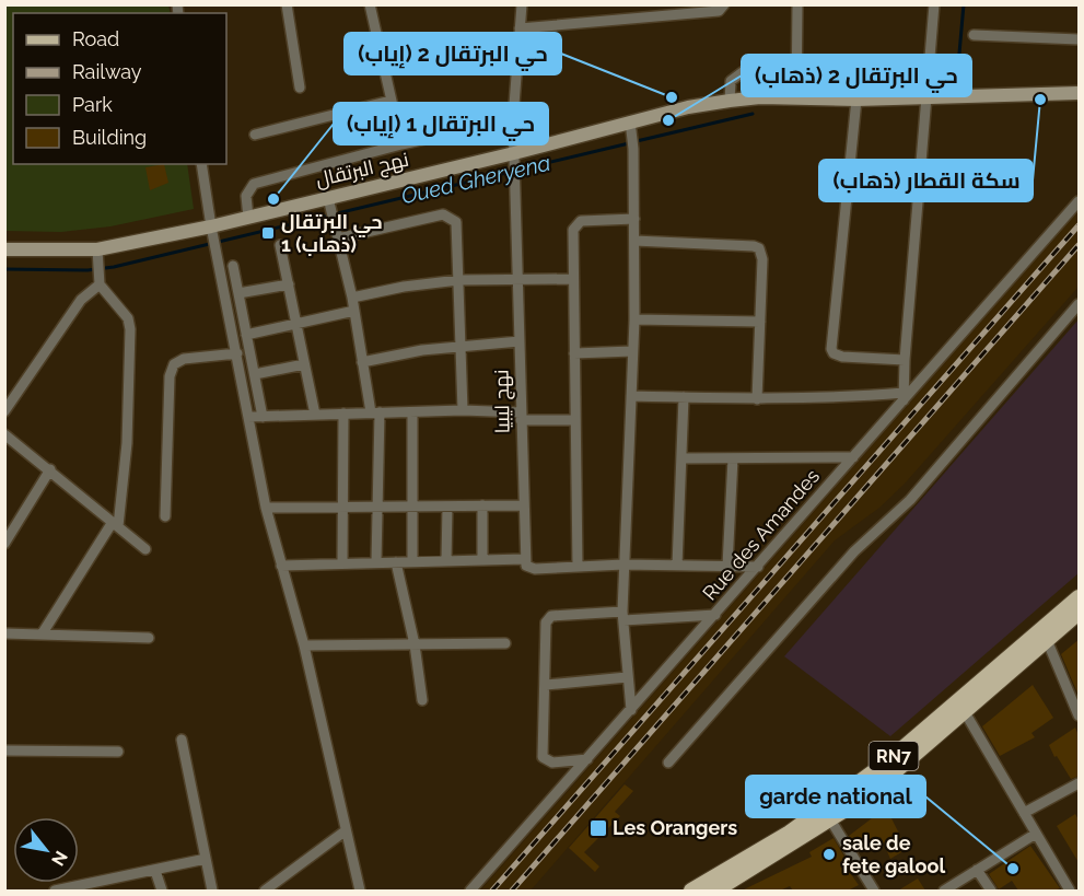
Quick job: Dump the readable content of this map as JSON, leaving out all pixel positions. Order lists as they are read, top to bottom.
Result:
{
  "streets": {
    "main road": ["RN7"],
    "street": ["نهج البرتقال", "نهج ليبيا", "Rue des Amandes"]
  },
  "crossings": [
    ["نهج البرتقال", "نهج ليبيا"]
  ],
  "water": ["Oued Gheryena"],
  "places": {
    "other": [
      "حي البرتقال 2 (إياب)",
      "سكة القطار (ذهاب)",
      "حي البرتقال 2 (ذهاب)",
      "حي البرتقال 1 (إياب)",
      "sale de fete galool",
      "garde national"
    ],
    "transit": ["حي البرتقال 1 (ذهاب)", "Les Orangers"]
  },
  "legend": [
    "Road",
    "Railway",
    "Park",
    "Building"
  ],
  "north": "bottom right"
}
